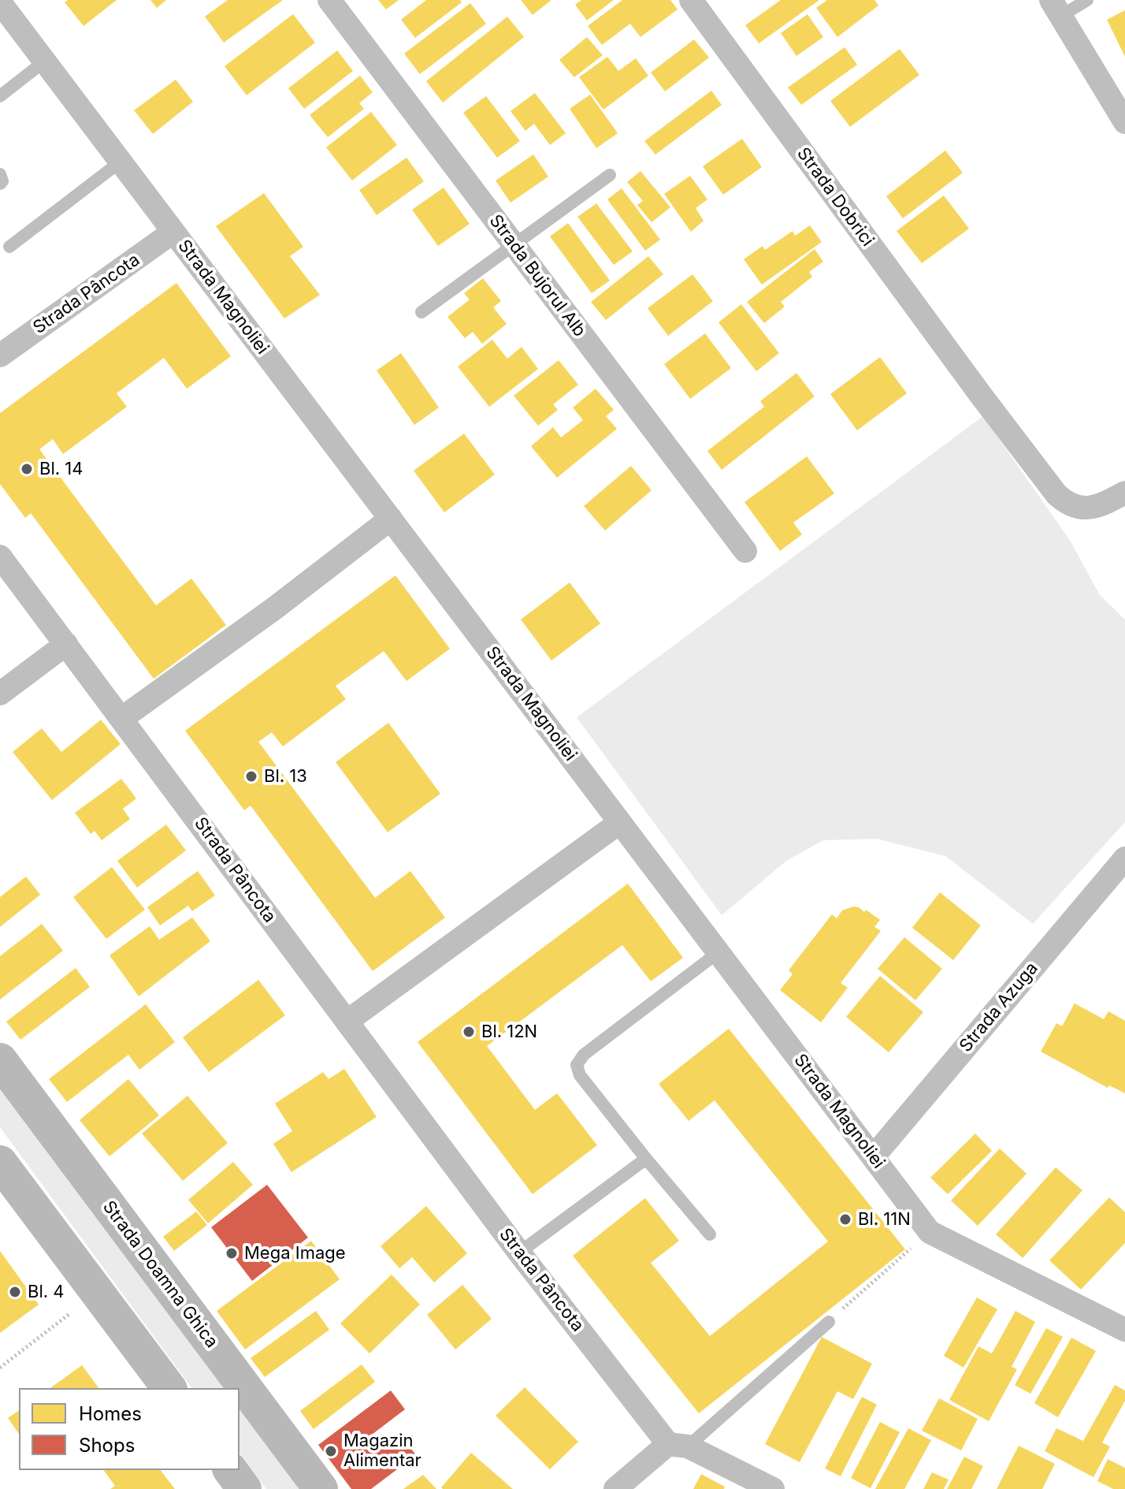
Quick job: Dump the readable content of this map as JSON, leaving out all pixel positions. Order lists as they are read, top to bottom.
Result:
{
  "streets": {
    "main road": ["Strada Doamna Ghica"],
    "street": [
      "Strada Dobrici",
      "Strada Bujorul Alb",
      "Strada Pâncota",
      "Strada Magnoliei",
      "Strada Azuga"
    ]
  },
  "crossings": [
    ["Strada Pâncota", "Strada Magnoliei"],
    ["Strada Magnoliei", "Strada Azuga"]
  ],
  "places": [
    "Bl. 14",
    "Bl. 13",
    "Bl. 12N",
    "Bl. 11N",
    "Mega Image",
    "Bl. 4",
    "Magazin Alimentar"
  ],
  "legend": ["Homes", "Shops"]
}
